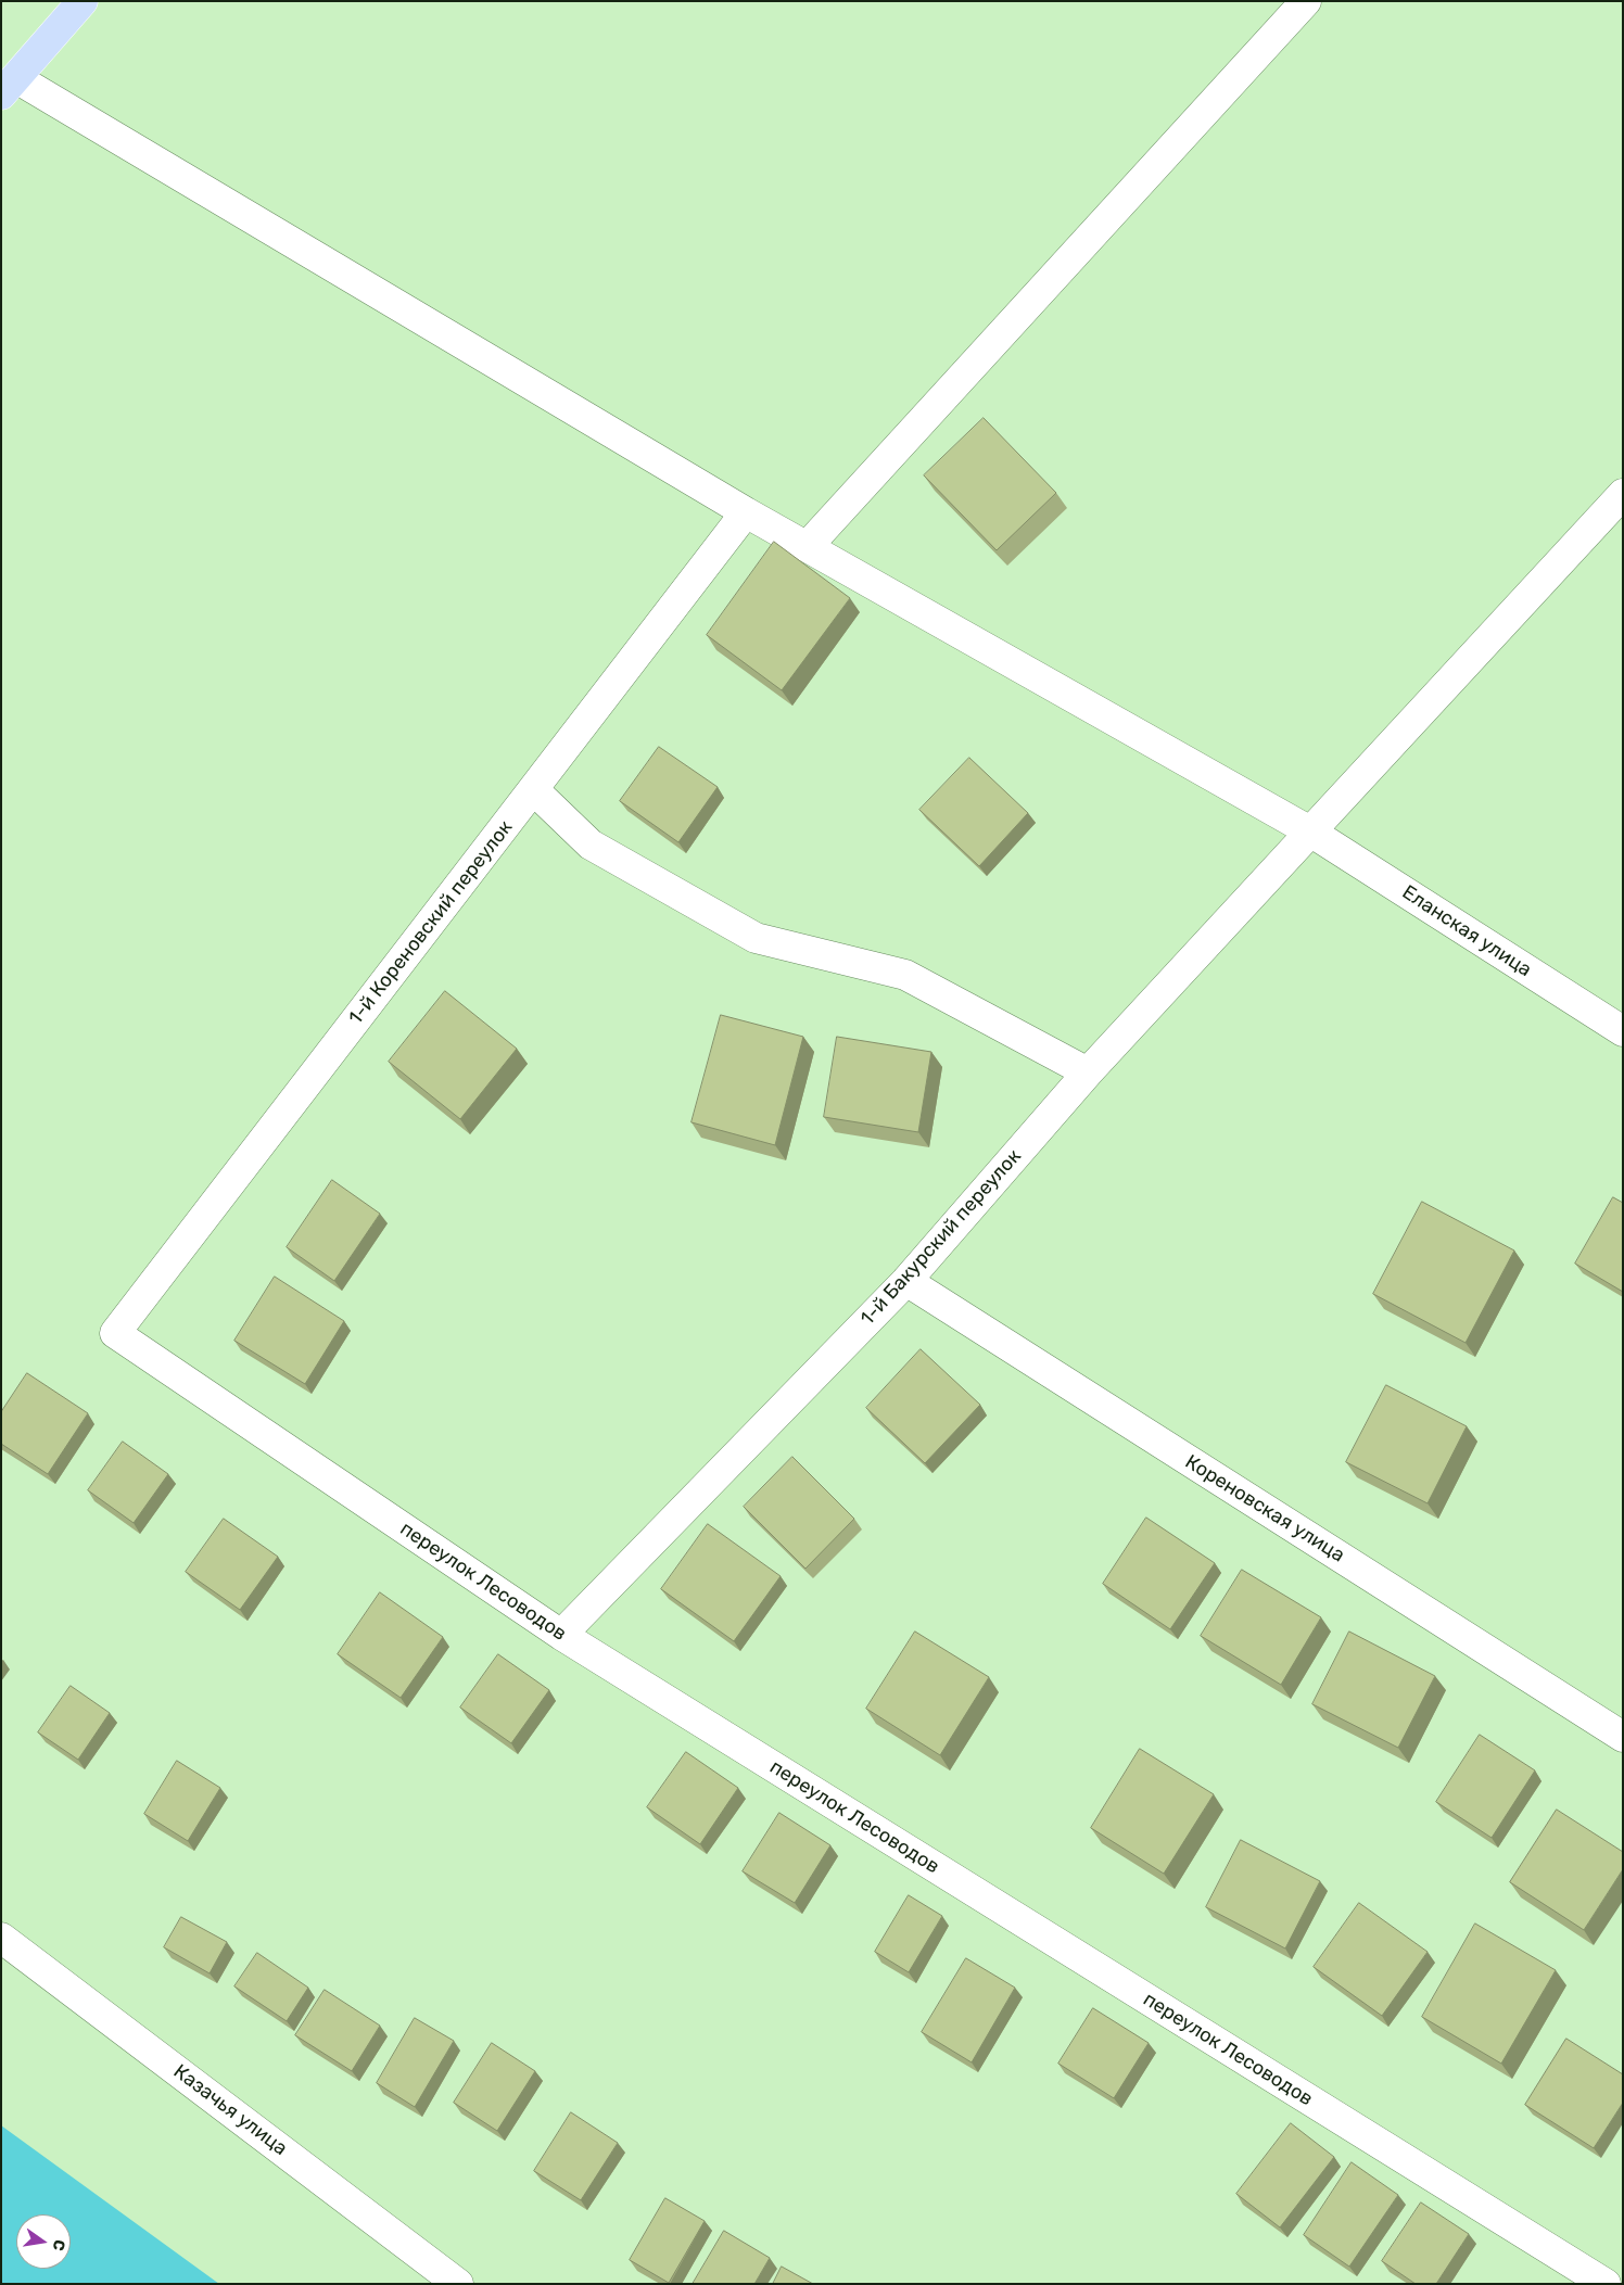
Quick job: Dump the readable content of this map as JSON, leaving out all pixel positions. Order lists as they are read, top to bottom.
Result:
{
  "streets": {
    "street": [
      "1-й Кореновский переулок",
      "Еланская улица",
      "1-й Бакурский переулок",
      "Кореновская улица",
      "переулок Лесоводов",
      "Казачья улица"
    ]
  },
  "crossings": [
    ["1-й Кореновский переулок", "Еланская улица"],
    ["1-й Кореновский переулок", "переулок Лесоводов"],
    ["Еланская улица", "1-й Бакурский переулок"],
    ["1-й Бакурский переулок", "Кореновская улица"],
    ["1-й Бакурский переулок", "переулок Лесоводов"]
  ],
  "north": "right"
}
